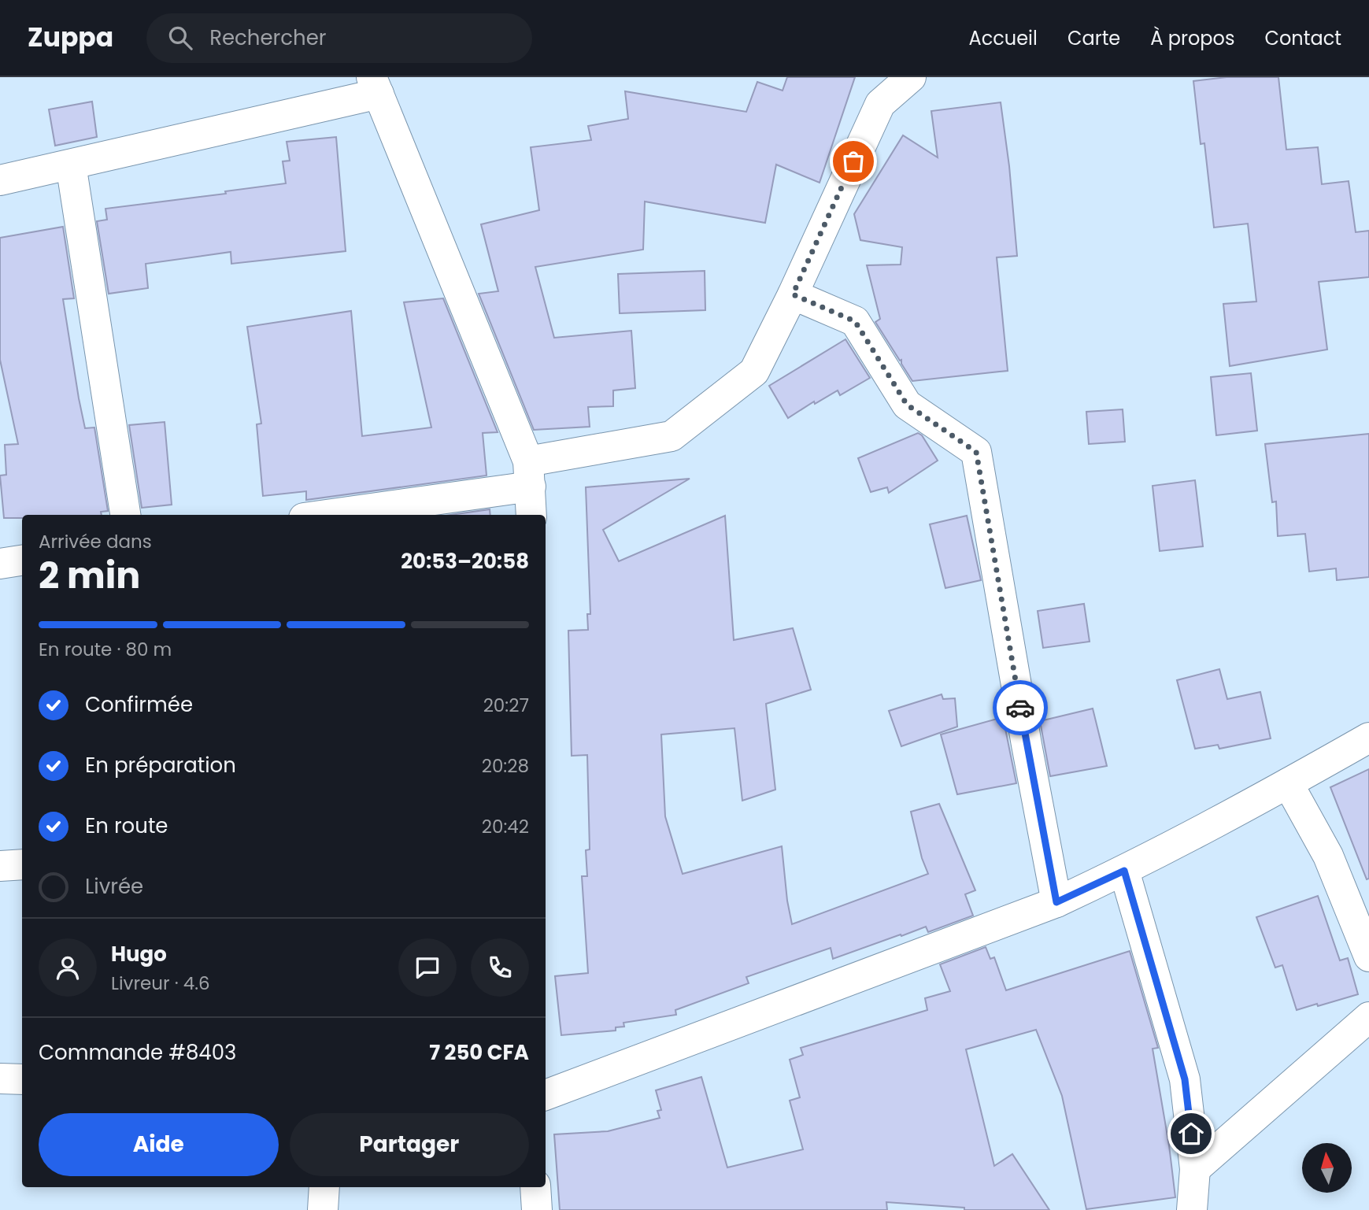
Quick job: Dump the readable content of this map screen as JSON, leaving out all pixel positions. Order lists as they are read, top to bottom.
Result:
{
  "north": "top",
  "page": {
    "header": "Zuppa",
    "search": "Rechercher",
    "nav": [
      "Accueil",
      "Carte",
      "À propos",
      "Contact"
    ],
    "heading": ["2 min", "Arrivée dans", "20:53–20:58"],
    "panel": [
      "Hugo",
      "Livreur · 4.6",
      "Commande #8403",
      "7 250 CFA"
    ],
    "bar": "En route · 80 m",
    "list": [
      ["Confirmée", "20:27"],
      ["En préparation", "20:28"],
      ["En route", "20:42"],
      "Livrée"
    ],
    "buttons": ["Aide", "Partager"]
  }
}
